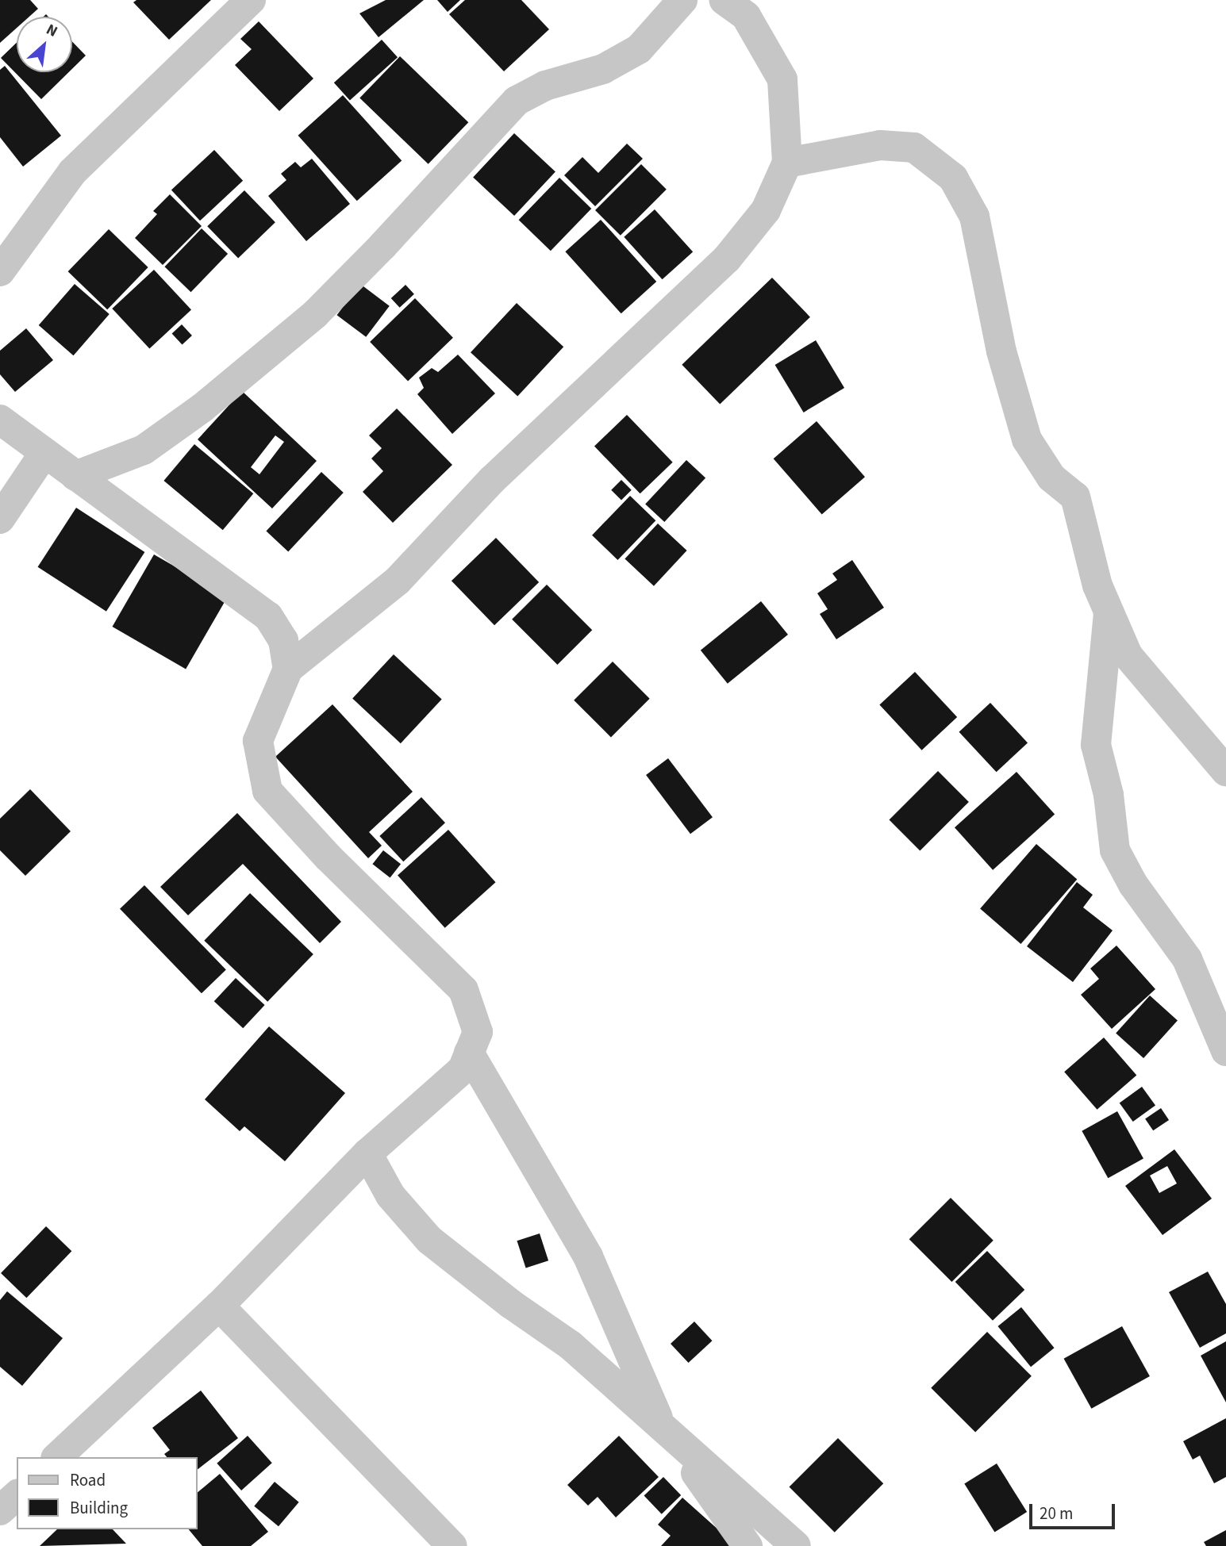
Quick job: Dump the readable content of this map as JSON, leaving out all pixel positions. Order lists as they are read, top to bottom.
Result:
{
  "legend": ["Road", "Building"],
  "scale_bar": "20 m",
  "north": "top right"
}
